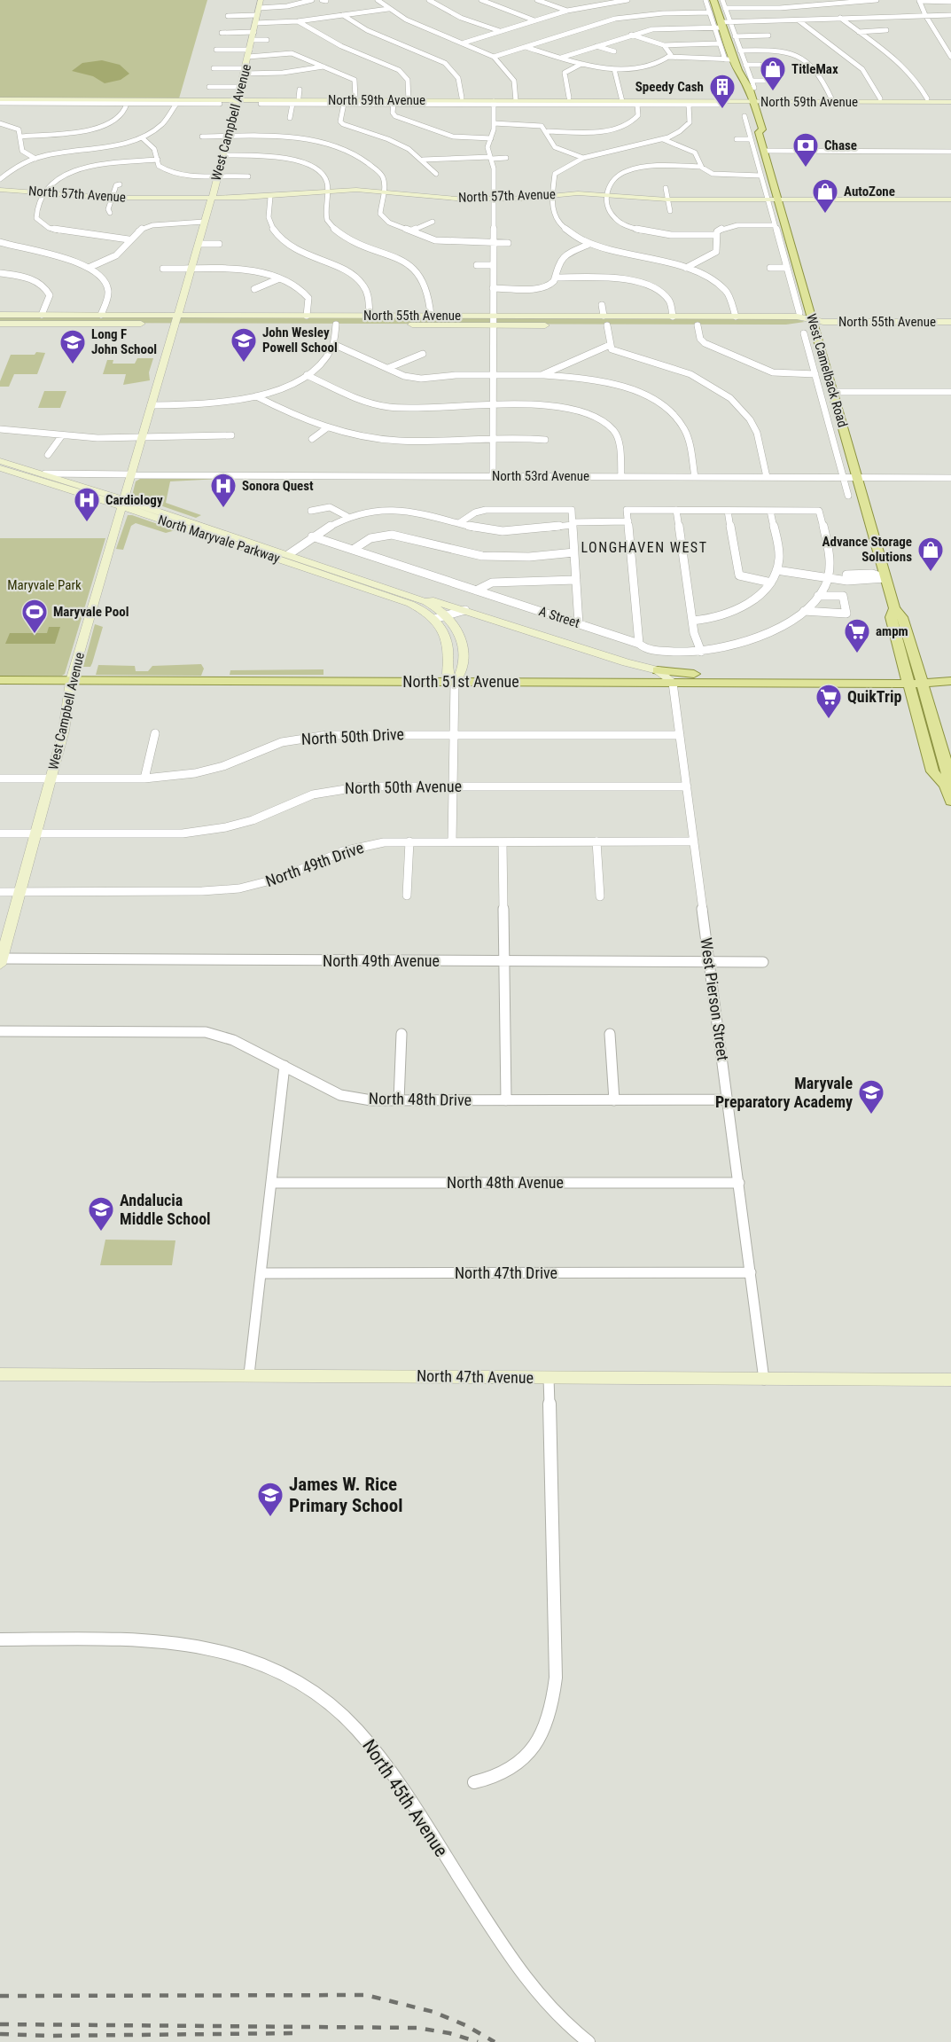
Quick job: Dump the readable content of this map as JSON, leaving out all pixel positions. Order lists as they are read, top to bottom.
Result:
{
  "streets": {
    "main road": ["West Camelback Road", "North 51st Avenue"],
    "street": [
      "North 59th Avenue",
      "West Campbell Avenue",
      "North 57th Avenue",
      "North 55th Avenue",
      "North 53rd Avenue",
      "North Maryvale Parkway",
      "A Street",
      "North 50th Drive",
      "North 50th Avenue",
      "North 49th Drive",
      "North 49th Avenue",
      "West Pierson Street",
      "North 48th Drive",
      "North 48th Avenue",
      "North 47th Drive",
      "North 47th Avenue",
      "North 45th Avenue"
    ]
  },
  "crossings": [
    ["North 59th Avenue", "West Campbell Avenue"],
    ["North 59th Avenue", "West Camelback Road"],
    ["West Campbell Avenue", "North 57th Avenue"],
    ["West Campbell Avenue", "North 55th Avenue"],
    ["West Campbell Avenue", "North 53rd Avenue"],
    ["West Campbell Avenue", "North Maryvale Parkway"],
    ["West Campbell Avenue", "North 51st Avenue"],
    ["West Campbell Avenue", "North 50th Drive"],
    ["West Campbell Avenue", "North 50th Avenue"],
    ["West Campbell Avenue", "North 49th Drive"],
    ["West Campbell Avenue", "North 49th Avenue"],
    ["North 57th Avenue", "West Camelback Road"],
    ["North 55th Avenue", "West Camelback Road"],
    ["West Camelback Road", "North 53rd Avenue"],
    ["West Camelback Road", "North 51st Avenue"],
    ["North 53rd Avenue", "North Maryvale Parkway"],
    ["North Maryvale Parkway", "North 51st Avenue"],
    ["North Maryvale Parkway", "West Pierson Street"],
    ["North 51st Avenue", "West Pierson Street"],
    ["North 50th Drive", "West Pierson Street"],
    ["North 50th Avenue", "West Pierson Street"],
    ["North 49th Drive", "West Pierson Street"],
    ["North 49th Avenue", "West Pierson Street"],
    ["West Pierson Street", "North 48th Drive"],
    ["West Pierson Street", "North 48th Avenue"],
    ["West Pierson Street", "North 47th Drive"],
    ["West Pierson Street", "North 47th Avenue"]
  ],
  "districts": ["LONGHAVEN WEST"],
  "parks": ["Maryvale Park"],
  "places": {
    "shop": ["TitleMax", "AutoZone", "Advance Storage Solutions"],
    "building": ["Speedy Cash"],
    "bank": ["Chase"],
    "school or university": [
      "John Wesley Powell School",
      "Long F John School",
      "Maryvale Preparatory Academy",
      "Andalucia Middle School",
      "James W. Rice Primary School"
    ],
    "hospital": ["Sonora Quest", "Cardiology"],
    "sports": ["Maryvale Pool"],
    "supermarket": ["ampm", "QuikTrip"]
  }
}
